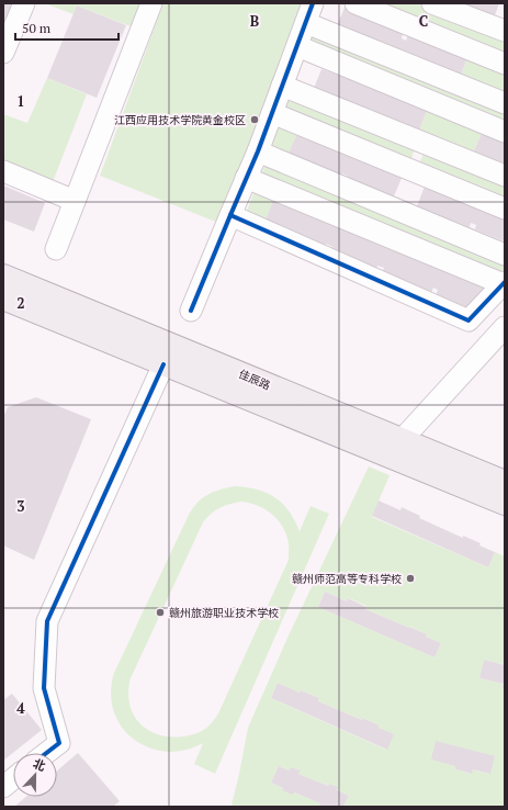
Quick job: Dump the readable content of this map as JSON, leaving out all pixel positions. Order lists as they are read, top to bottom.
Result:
{
  "streets": {
    "main road": ["佳辰路"]
  },
  "places": ["江西应用技术学院黄金校区", "赣州师范高等专科学校", "赣州旅游职业技术学校"],
  "scale_bar": "50 m",
  "north": "top",
  "grid": {
    "columns": ["B", "C"],
    "rows": [
      "1",
      "2",
      "3",
      "4"
    ]
  }
}
